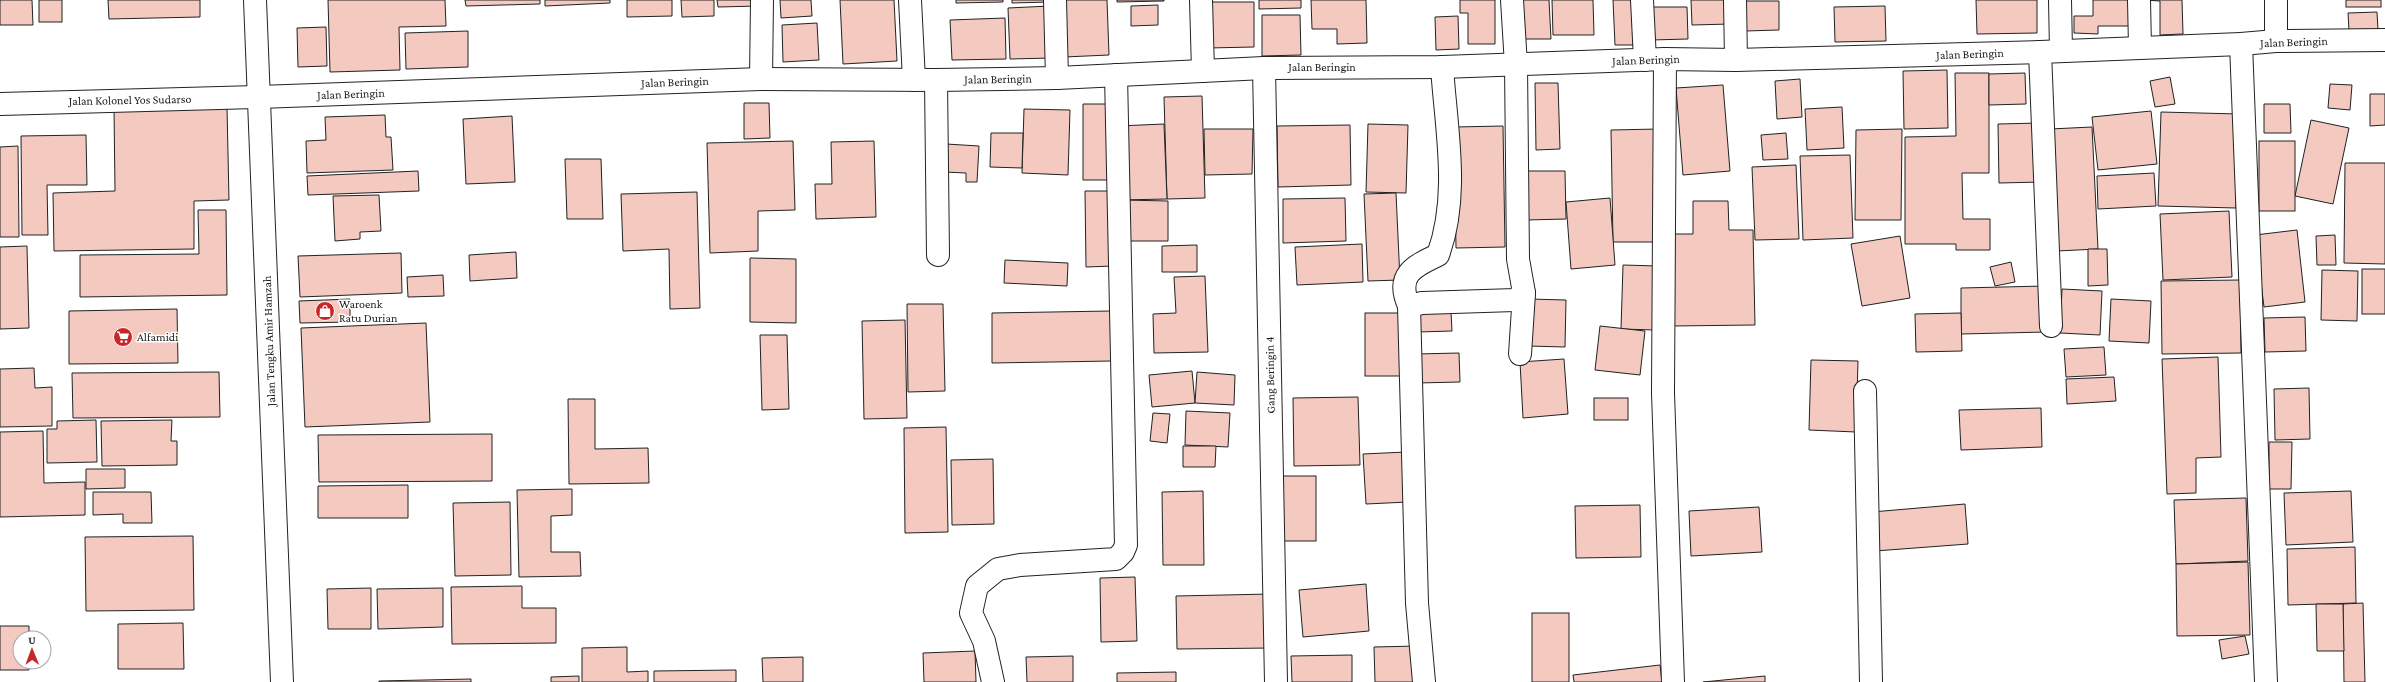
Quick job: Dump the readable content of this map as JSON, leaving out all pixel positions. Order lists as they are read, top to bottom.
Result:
{
  "streets": {
    "main road": [
      "Jalan Beringin",
      "Jalan Kolonel Yos Sudarso",
      "Jalan Tengku Amir Hamzah",
      "Gang Beringin 4"
    ]
  },
  "crossings": [
    ["Jalan Beringin", "Jalan Kolonel Yos Sudarso"],
    ["Jalan Beringin", "Jalan Tengku Amir Hamzah"],
    ["Jalan Beringin", "Gang Beringin 4"],
    ["Jalan Kolonel Yos Sudarso", "Jalan Tengku Amir Hamzah"]
  ],
  "places": {
    "shop": ["Waroenk Ratu Durian"],
    "supermarket": ["Alfamidi"]
  },
  "north": "top"
}
